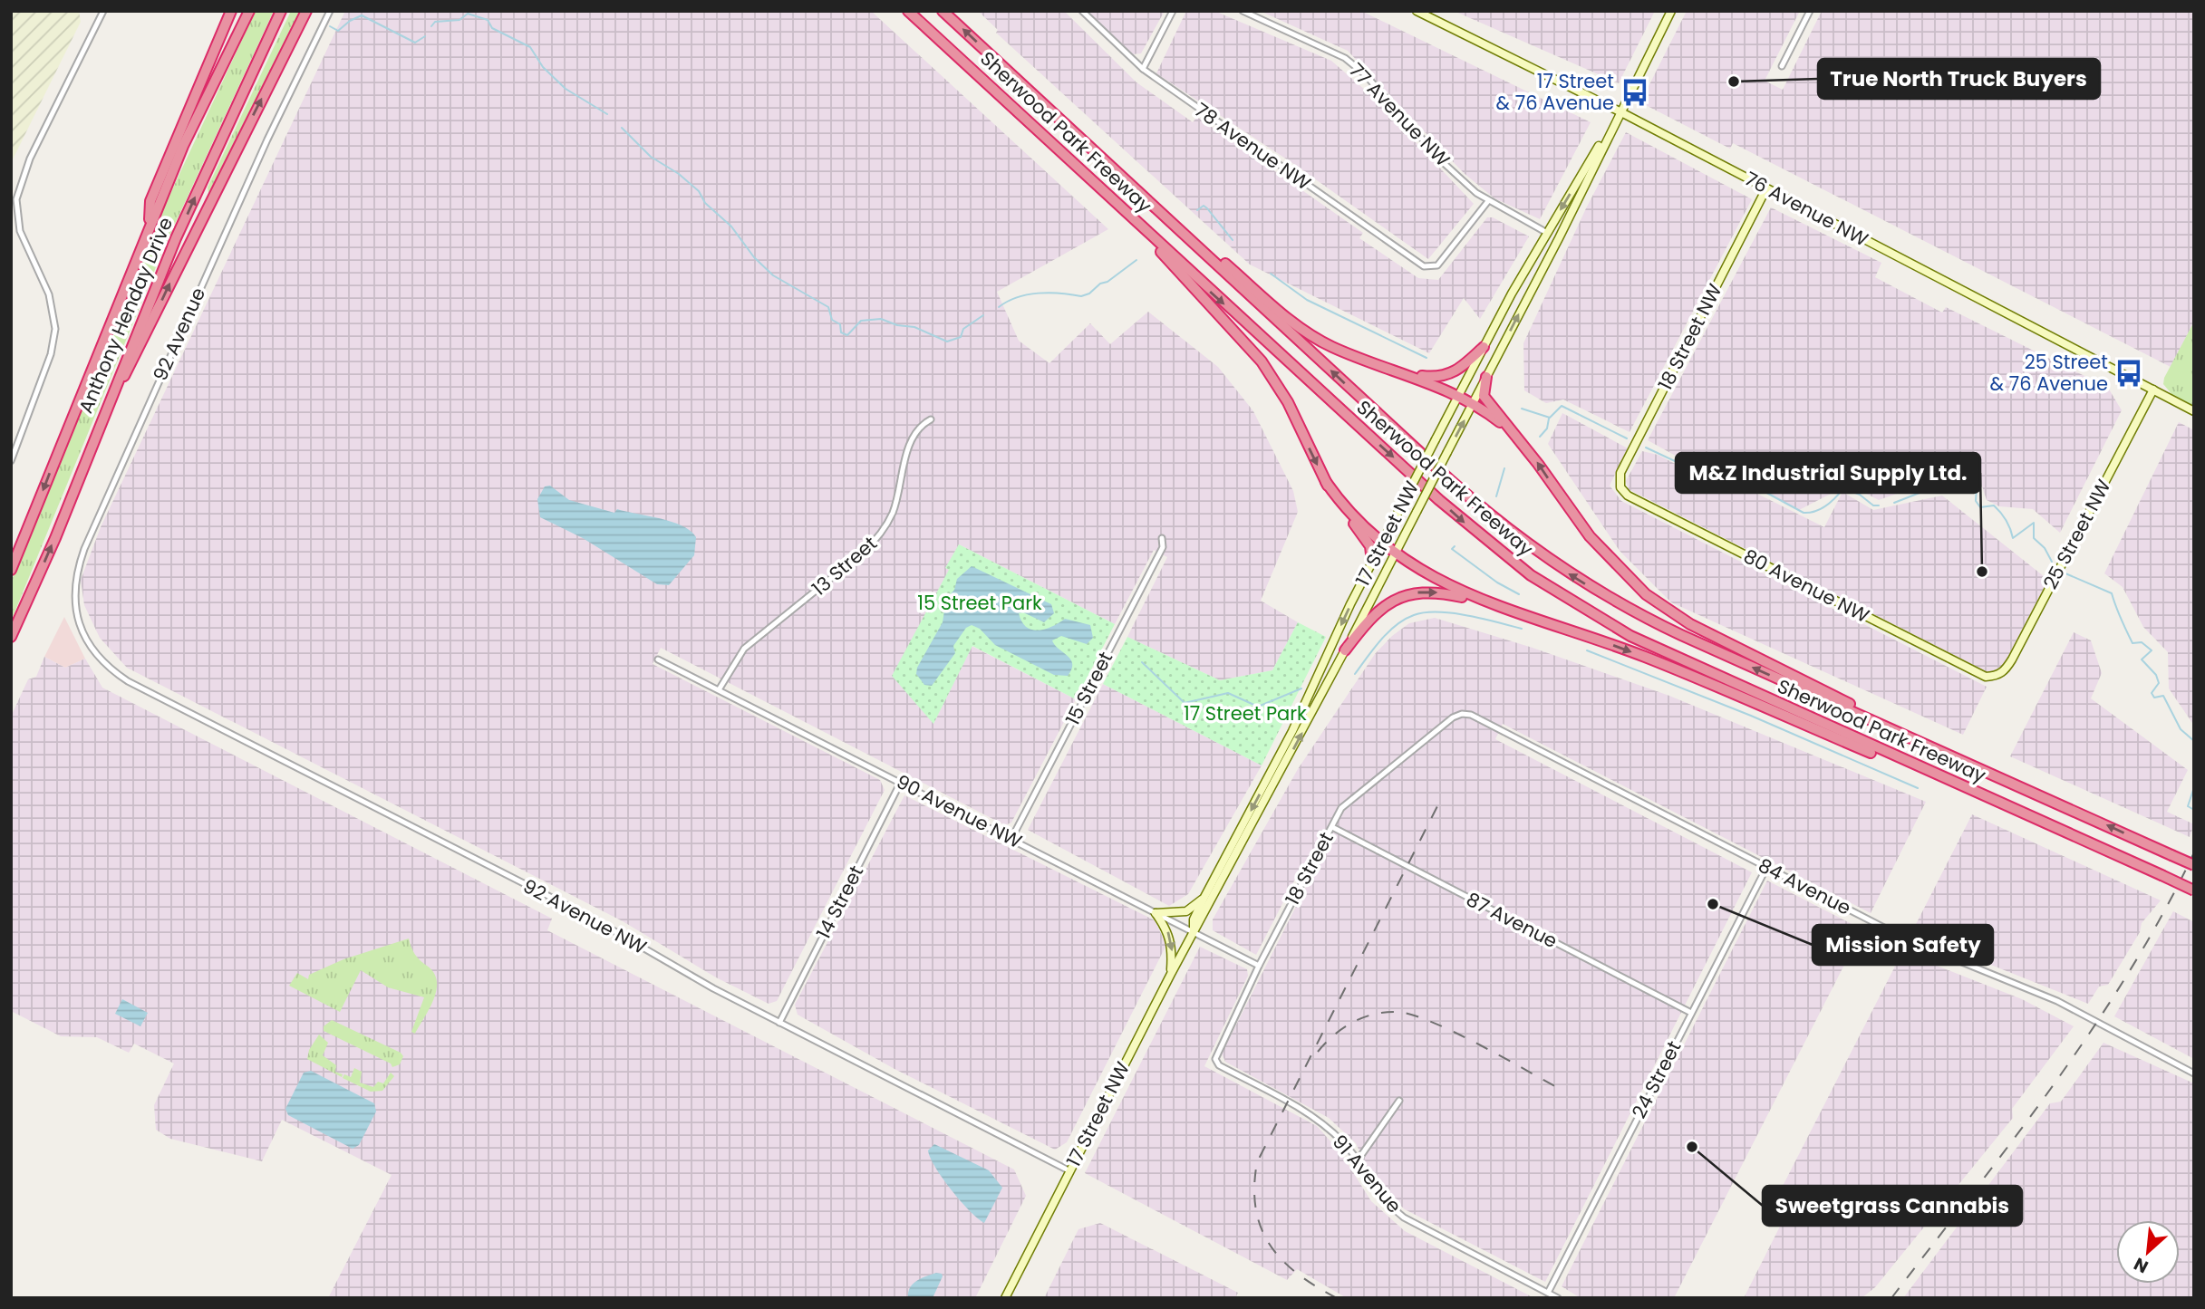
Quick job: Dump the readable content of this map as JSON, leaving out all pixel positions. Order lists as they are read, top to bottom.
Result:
{
  "streets": {
    "highway": ["Sherwood Park Freeway", "Anthony Henday Drive"],
    "main road": [
      "76 Avenue NW",
      "18 Street NW",
      "17 Street NW",
      "25 Street NW",
      "80 Avenue NW"
    ],
    "street": [
      "77 Avenue NW",
      "78 Avenue NW",
      "92 Avenue",
      "13 Street",
      "15 Street",
      "90 Avenue NW",
      "18 Street",
      "84 Avenue",
      "14 Street",
      "92 Avenue NW",
      "87 Avenue",
      "24 Street",
      "91 Avenue"
    ]
  },
  "crossings": [
    ["77 Avenue NW", "78 Avenue NW"],
    ["77 Avenue NW", "17 Street NW"],
    ["76 Avenue NW", "18 Street NW"],
    ["76 Avenue NW", "17 Street NW"],
    ["76 Avenue NW", "25 Street NW"],
    ["92 Avenue", "92 Avenue NW"],
    ["18 Street NW", "80 Avenue NW"],
    ["17 Street NW", "90 Avenue NW"],
    ["17 Street NW", "92 Avenue NW"],
    ["25 Street NW", "80 Avenue NW"],
    ["13 Street", "90 Avenue NW"],
    ["15 Street", "90 Avenue NW"],
    ["90 Avenue NW", "18 Street"],
    ["90 Avenue NW", "14 Street"],
    ["18 Street", "84 Avenue"],
    ["18 Street", "87 Avenue"],
    ["18 Street", "91 Avenue"],
    ["84 Avenue", "24 Street"],
    ["14 Street", "92 Avenue NW"],
    ["87 Avenue", "24 Street"],
    ["24 Street", "91 Avenue"]
  ],
  "parks": ["15 Street Park", "17 Street Park"],
  "places": {
    "other": [
      "True North Truck Buyers",
      "M&Z Industrial Supply Ltd.",
      "Mission Safety",
      "Sweetgrass Cannabis"
    ],
    "bus stop": ["17 Street & 76 Avenue", "25 Street & 76 Avenue"]
  },
  "north": "bottom left"
}
